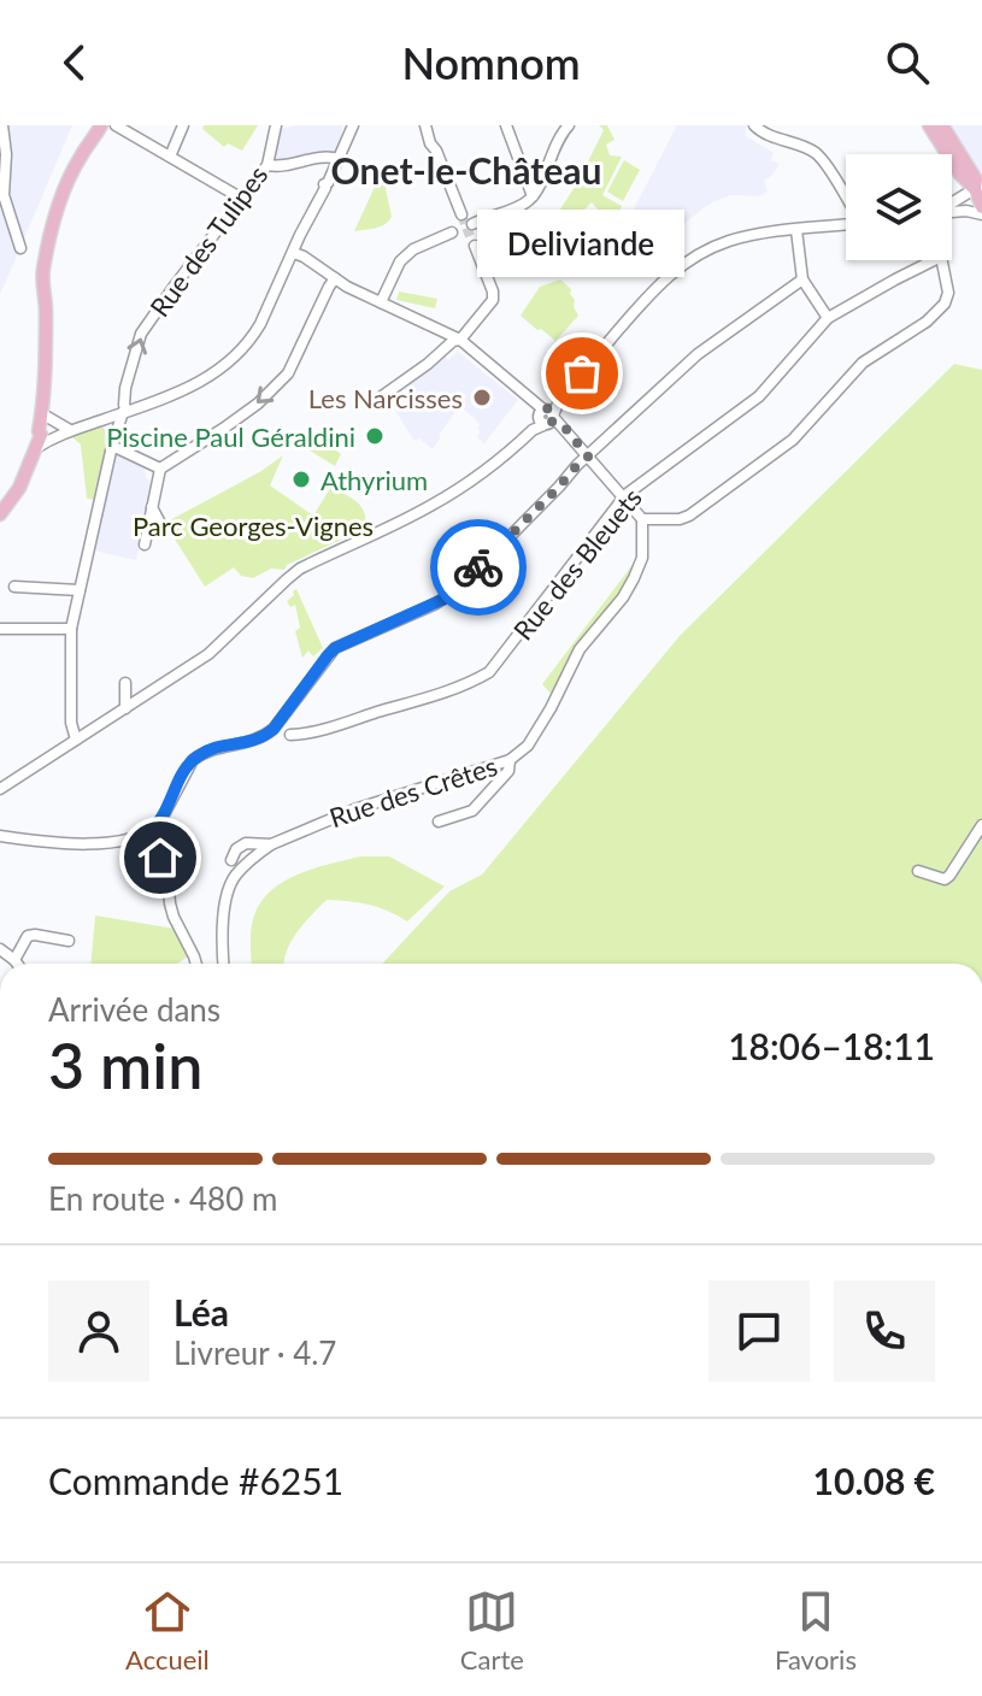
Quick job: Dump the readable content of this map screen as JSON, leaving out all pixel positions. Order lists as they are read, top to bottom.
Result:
{
  "streets": {
    "street": ["Rue des Tulipes", "Rue des Bleuets", "Rue des Crêtes"]
  },
  "districts": ["Onet-le-Château"],
  "parks": ["Parc Georges-Vignes"],
  "places": [
    "Deliviande",
    "Les Narcisses",
    "Piscine Paul Géraldini",
    "Athyrium"
  ],
  "page": {
    "header": "Nomnom",
    "bubble": "Deliviande",
    "heading": ["3 min", "Arrivée dans", "18:06–18:11"],
    "panel": [
      "Léa",
      "Livreur · 4.7",
      "Commande #6251",
      "10.08 €"
    ],
    "bar": "En route · 480 m",
    "tabs": ["Accueil", "Carte", "Favoris"]
  }
}
